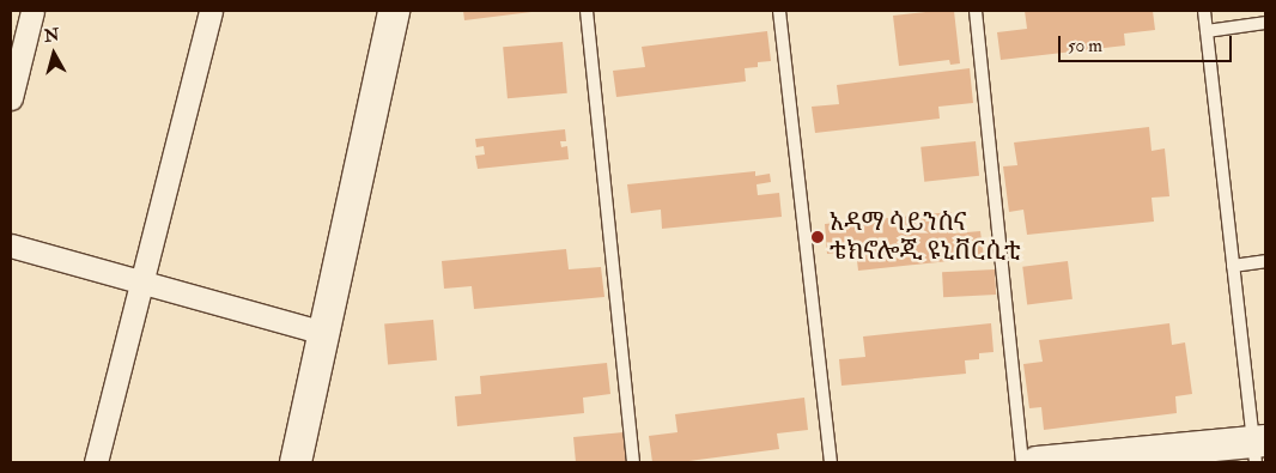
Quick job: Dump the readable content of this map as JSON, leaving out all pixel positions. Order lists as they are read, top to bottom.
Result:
{
  "places": ["አዳማ ሳይንስና ቴክኖሎጂ ዩኒቨርሲቲ"],
  "scale_bar": "50 m",
  "north": "top"
}
